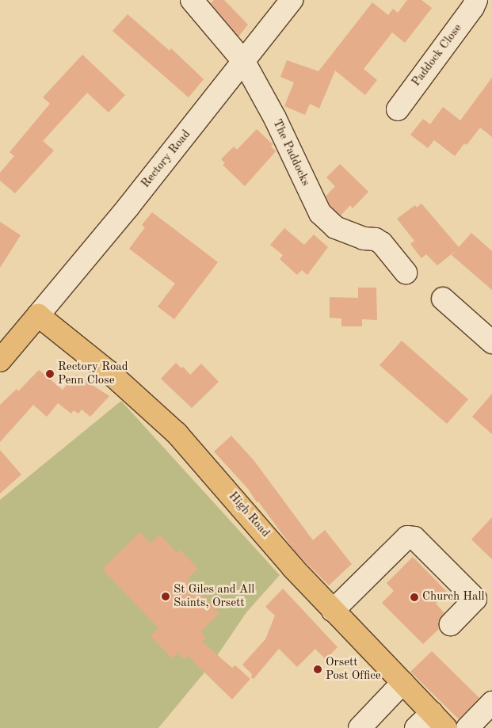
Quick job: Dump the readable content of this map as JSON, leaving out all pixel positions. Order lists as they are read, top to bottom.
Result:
{
  "streets": {
    "main road": ["High Road"],
    "street": ["Paddock Close", "The Paddocks", "Rectory Road"]
  },
  "crossings": [
    ["The Paddocks", "Rectory Road"],
    ["Rectory Road", "High Road"]
  ],
  "places": [
    "Rectory Road Penn Close",
    "St Giles and All Saints, Orsett",
    "Church Hall",
    "Orsett Post Office"
  ]
}
